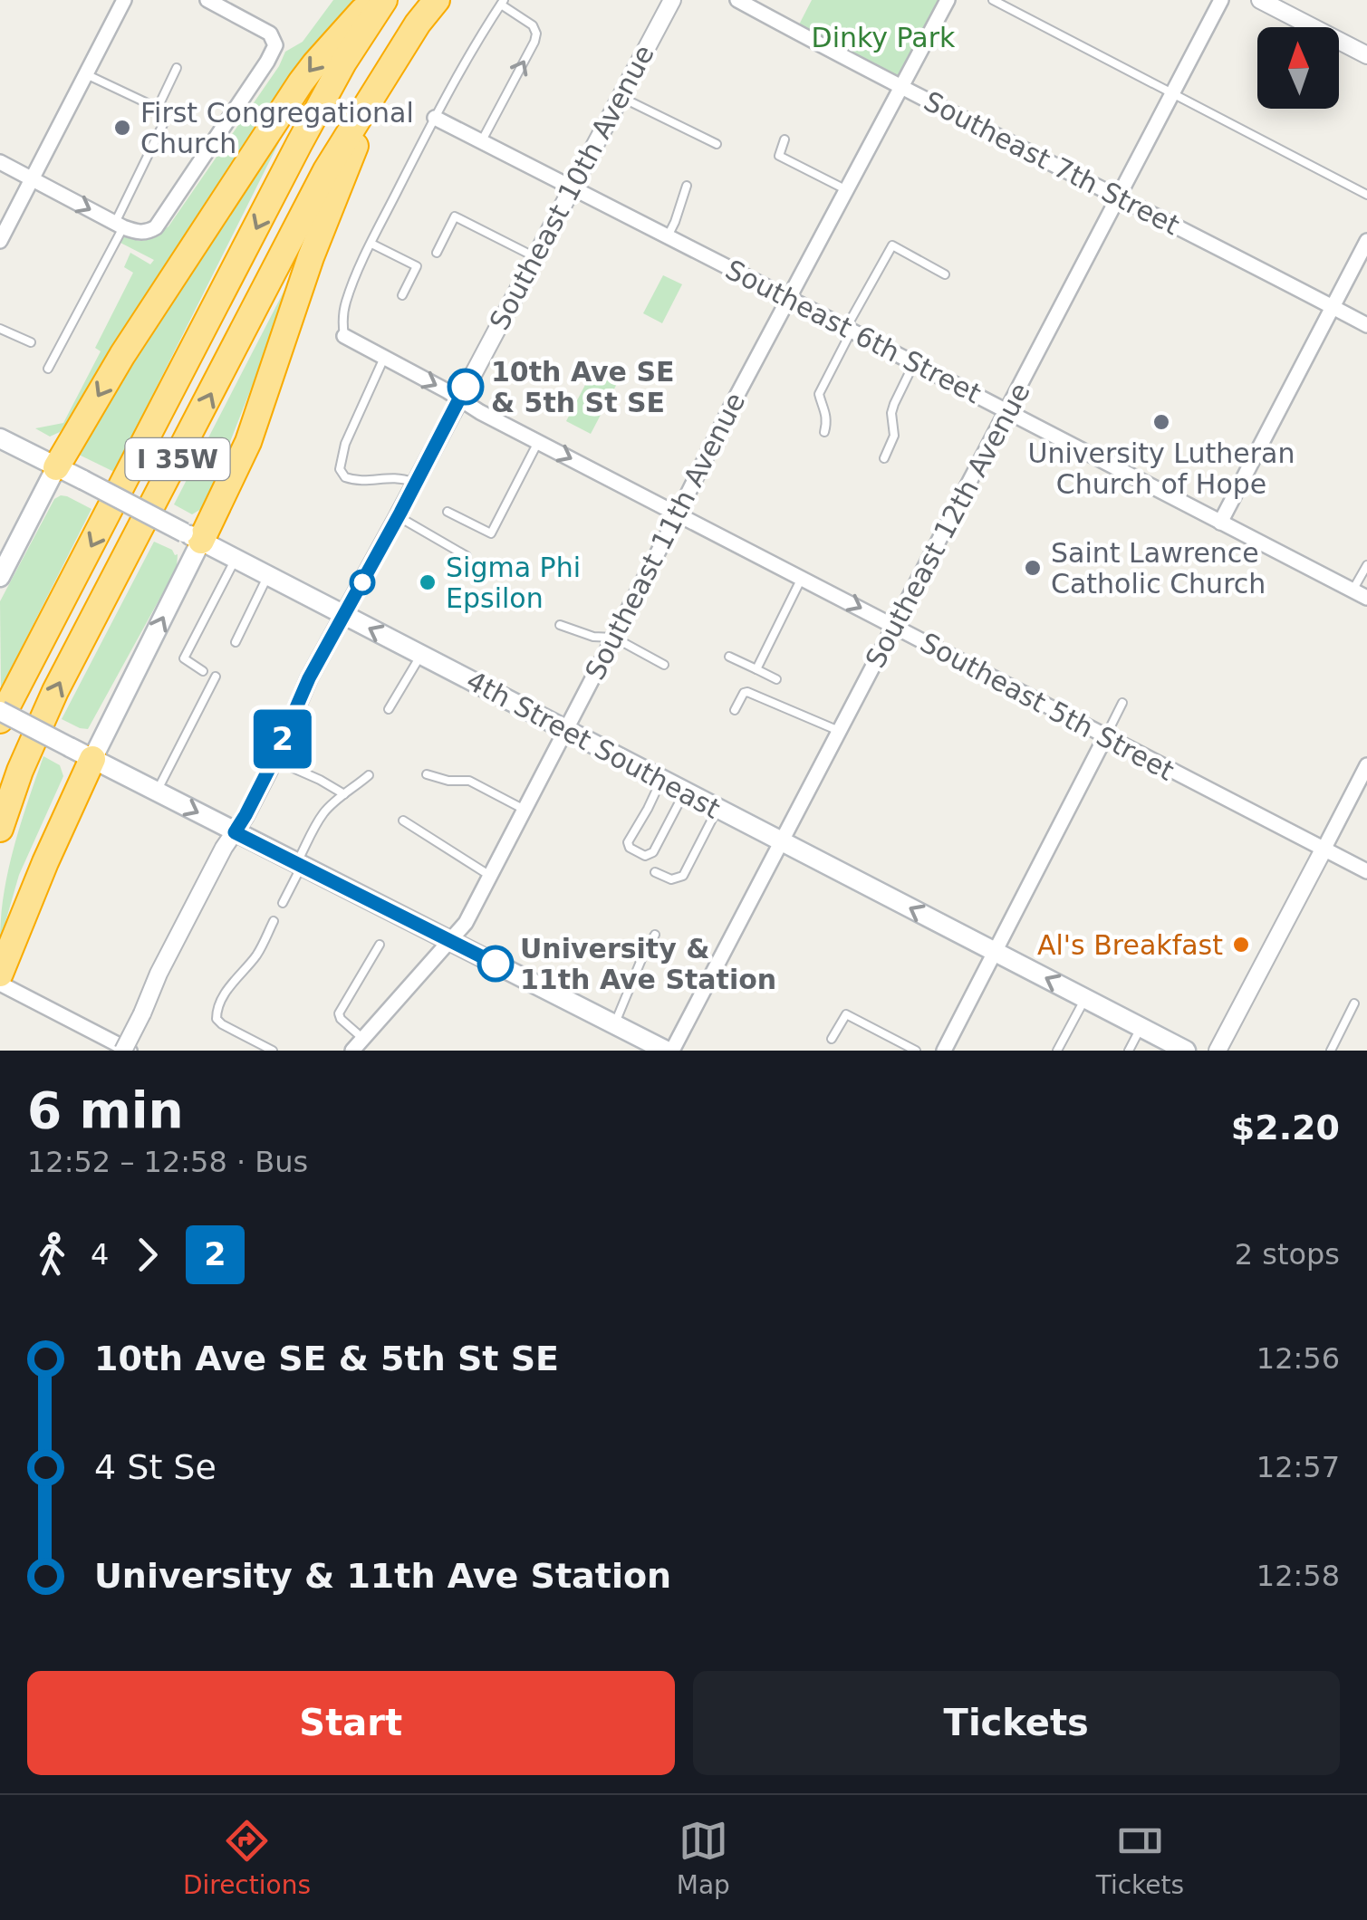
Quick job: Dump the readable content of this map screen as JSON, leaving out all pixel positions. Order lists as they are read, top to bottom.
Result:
{
  "streets": {
    "highway": ["I 35W"],
    "main road": ["4th Street Southeast"],
    "street": [
      "Southeast 7th Street",
      "Southeast 10th Avenue",
      "Southeast 6th Street",
      "Southeast 12th Avenue",
      "Southeast 11th Avenue",
      "Southeast 5th Street"
    ]
  },
  "crossings": [
    ["Southeast 7th Street", "Southeast 12th Avenue"],
    ["Southeast 7th Street", "Southeast 11th Avenue"],
    ["Southeast 10th Avenue", "Southeast 6th Street"],
    ["Southeast 10th Avenue", "Southeast 5th Street"],
    ["Southeast 10th Avenue", "4th Street Southeast"],
    ["Southeast 6th Street", "Southeast 12th Avenue"],
    ["Southeast 6th Street", "Southeast 11th Avenue"],
    ["Southeast 12th Avenue", "Southeast 5th Street"],
    ["Southeast 12th Avenue", "4th Street Southeast"],
    ["Southeast 11th Avenue", "Southeast 5th Street"],
    ["Southeast 11th Avenue", "4th Street Southeast"]
  ],
  "parks": ["Dinky Park"],
  "places": [
    "First Congregational Church",
    "10th Ave SE & 5th St SE",
    "University Lutheran Church of Hope",
    "Saint Lawrence Catholic Church",
    "Sigma Phi Epsilon",
    "Al's Breakfast",
    "University & 11th Ave Station"
  ],
  "lines": ["bus line 2"],
  "north": "top",
  "page": {
    "on_map": "2",
    "heading": ["6 min", "12:52 – 12:58 · Bus", "$2.20"],
    "legs": ["4", "2", "2 stops"],
    "list": [
      {
        "name": "10th Ave SE & 5th St SE",
        "value": "12:56"
      },
      {
        "name": "4 St Se",
        "value": "12:57"
      },
      {
        "name": "University & 11th Ave Station",
        "value": "12:58"
      }
    ],
    "buttons": ["Start", "Tickets"],
    "tabs": ["Directions", "Map", "Tickets"]
  }
}
